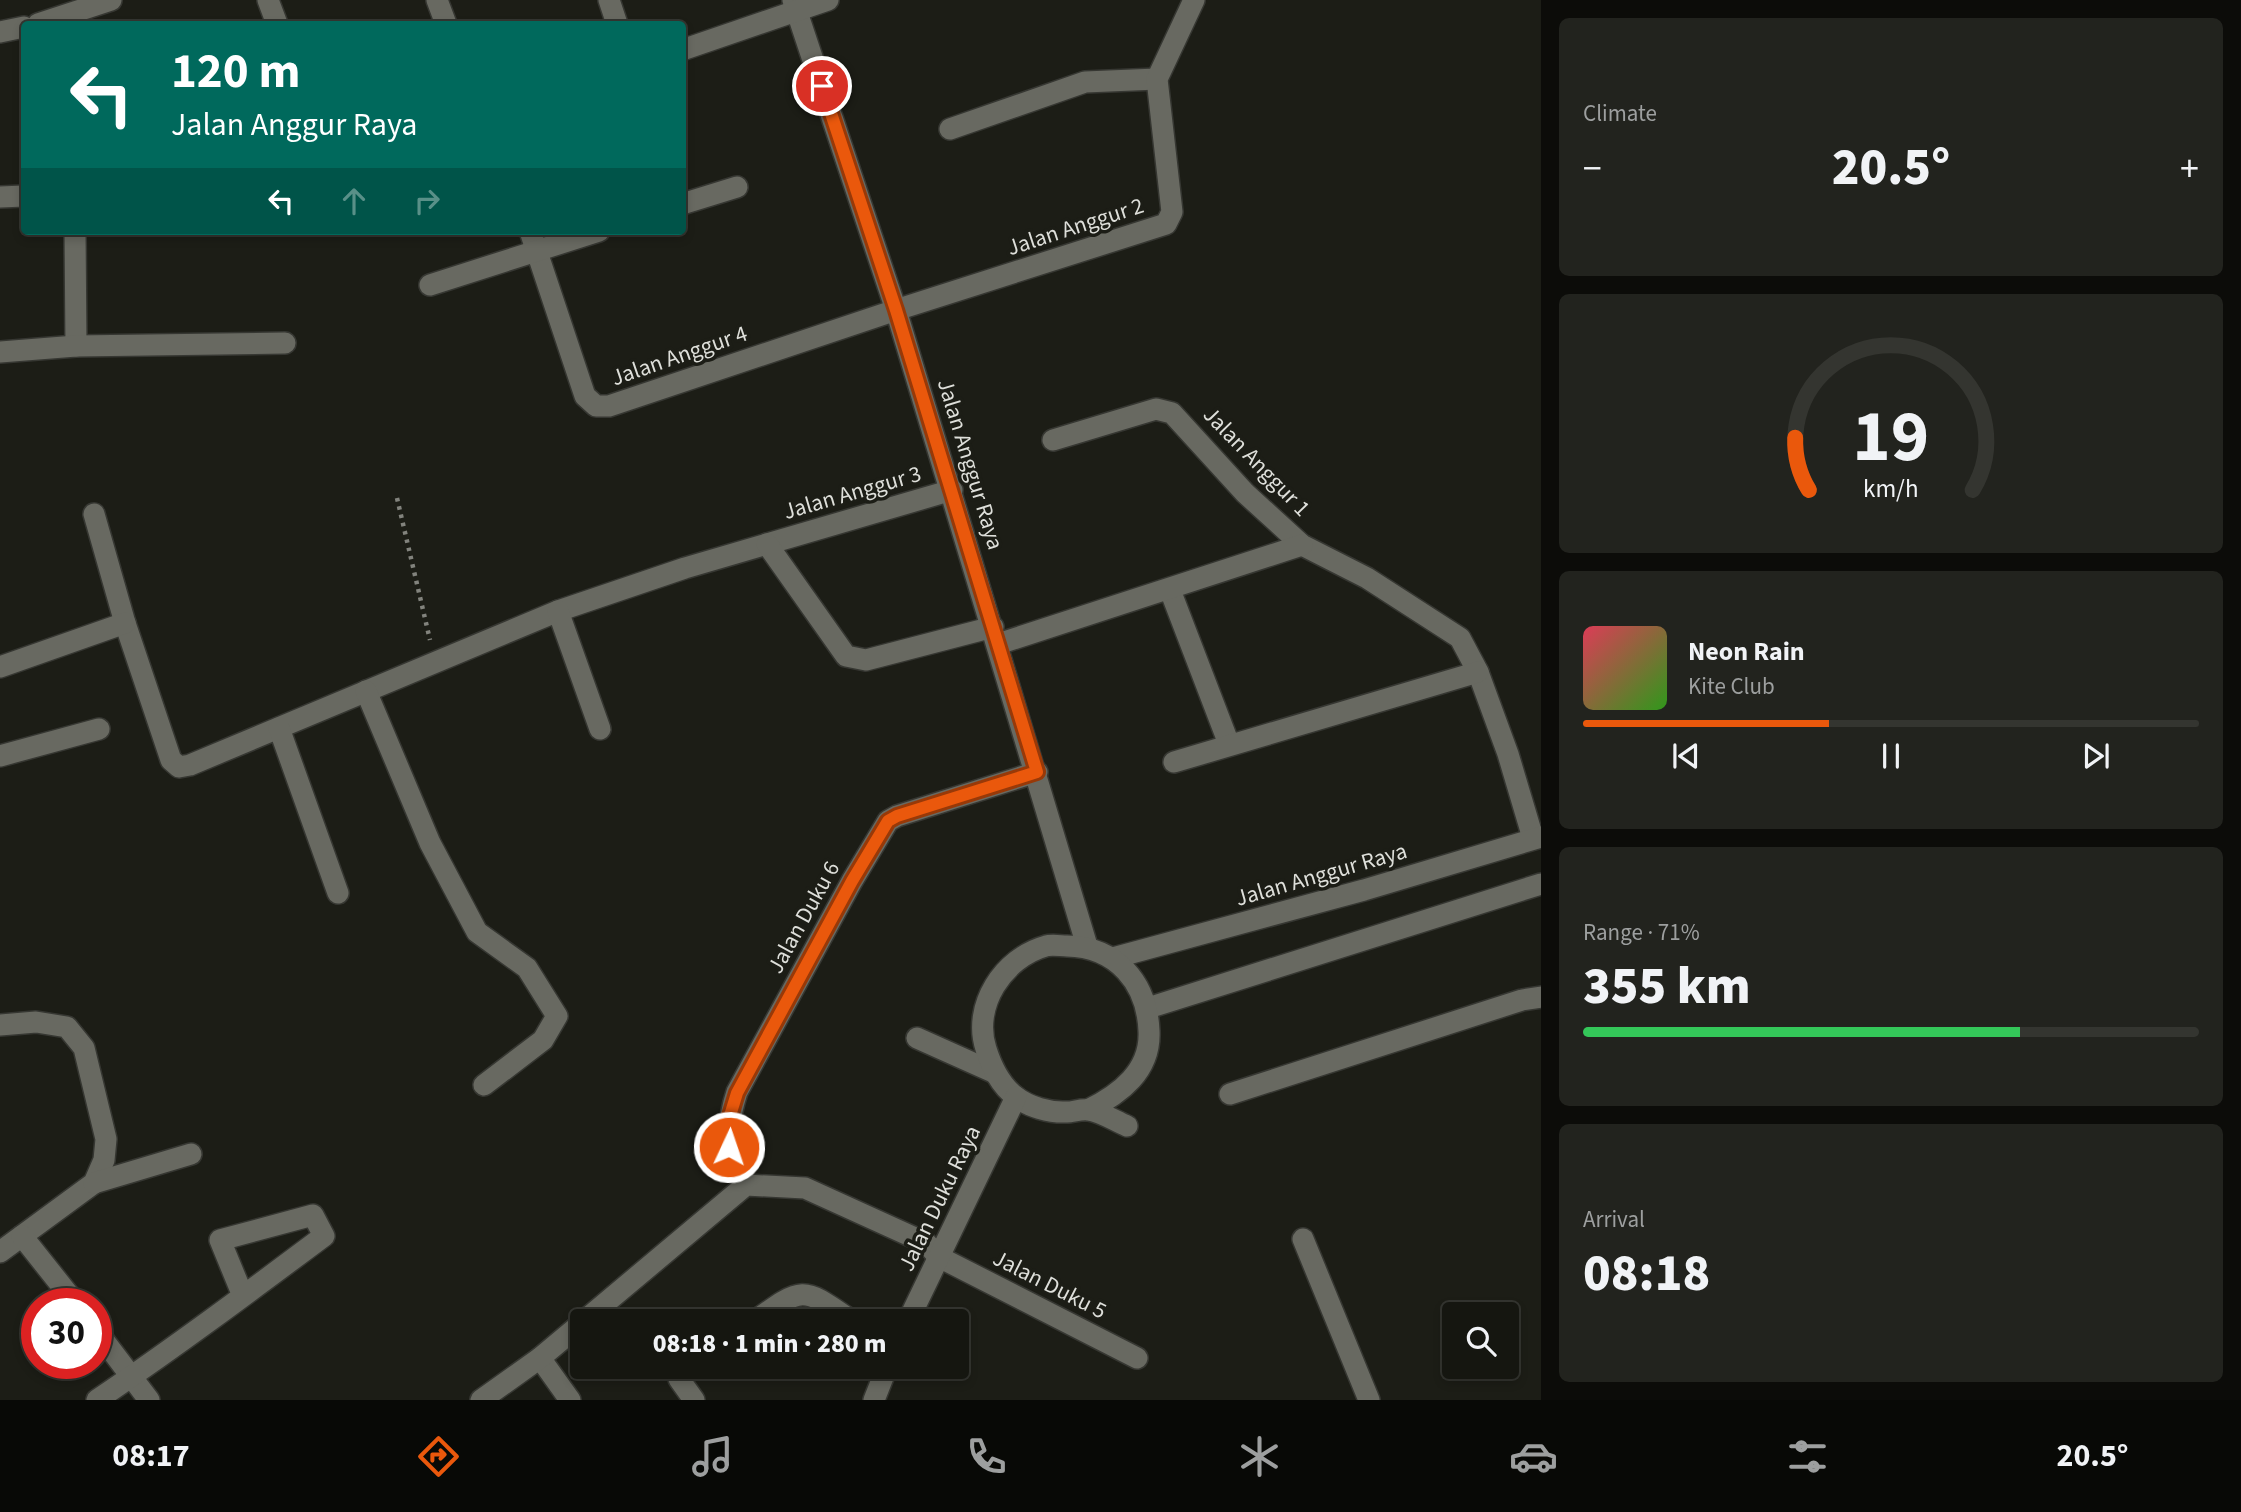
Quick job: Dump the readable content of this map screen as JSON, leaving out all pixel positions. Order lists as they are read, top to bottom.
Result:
{
  "streets": {
    "street": [
      "Jalan Anggur 2",
      "Jalan Anggur 4",
      "Jalan Anggur 1",
      "Jalan Anggur Raya",
      "Jalan Anggur 3",
      "Jalan Duku 6",
      "Jalan Duku Raya",
      "Jalan Duku 5"
    ]
  },
  "crossings": [
    ["Jalan Anggur 2", "Jalan Anggur 4"],
    ["Jalan Anggur 2", "Jalan Anggur Raya"],
    ["Jalan Anggur 4", "Jalan Anggur Raya"],
    ["Jalan Anggur 1", "Jalan Anggur Raya"],
    ["Jalan Anggur 1", "Jalan Anggur 3"],
    ["Jalan Anggur Raya", "Jalan Anggur 3"],
    ["Jalan Anggur Raya", "Jalan Duku 6"],
    ["Jalan Anggur Raya", "Jalan Duku Raya"],
    ["Jalan Duku Raya", "Jalan Duku 5"]
  ],
  "page": {
    "tile": [
      "Climate",
      ["Range · 71%", "355 km"],
      ["Arrival", "08:18"]
    ],
    "turn": ["120 m", "Jalan Anggur Raya"],
    "heat": ["−", "20.5°", "+"],
    "song": ["Neon Rain", "Kite Club"],
    "limit": "30",
    "trip": "08:18 · 1 min · 280 m",
    "tabs": ["08:17", "20.5°"],
    "gauge": ["19", "km/h"]
  }
}
